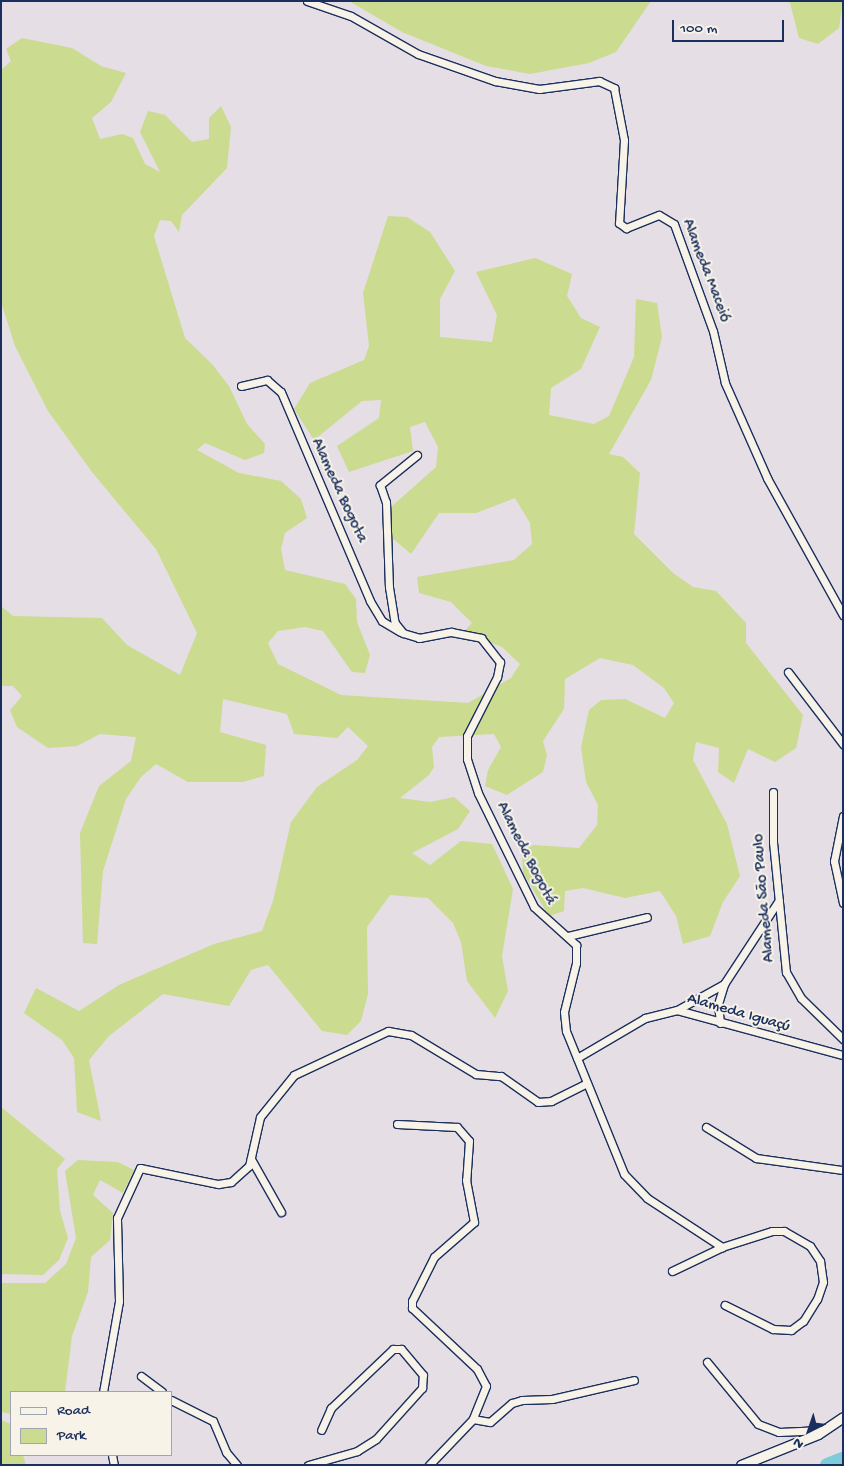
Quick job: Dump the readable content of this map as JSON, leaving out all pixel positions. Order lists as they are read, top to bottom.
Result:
{
  "streets": {
    "street": [
      "Alameda Maceió",
      "Alameda Bogota",
      "Alameda Bogotá",
      "Alameda São Paulo",
      "Alameda Iguaçú"
    ]
  },
  "crossings": [
    ["Alameda Bogota", "Alameda Bogotá"],
    ["Alameda Bogotá", "Alameda Iguaçú"]
  ],
  "legend": ["Road", "Park"],
  "scale_bar": "100 m",
  "north": "bottom left"
}
